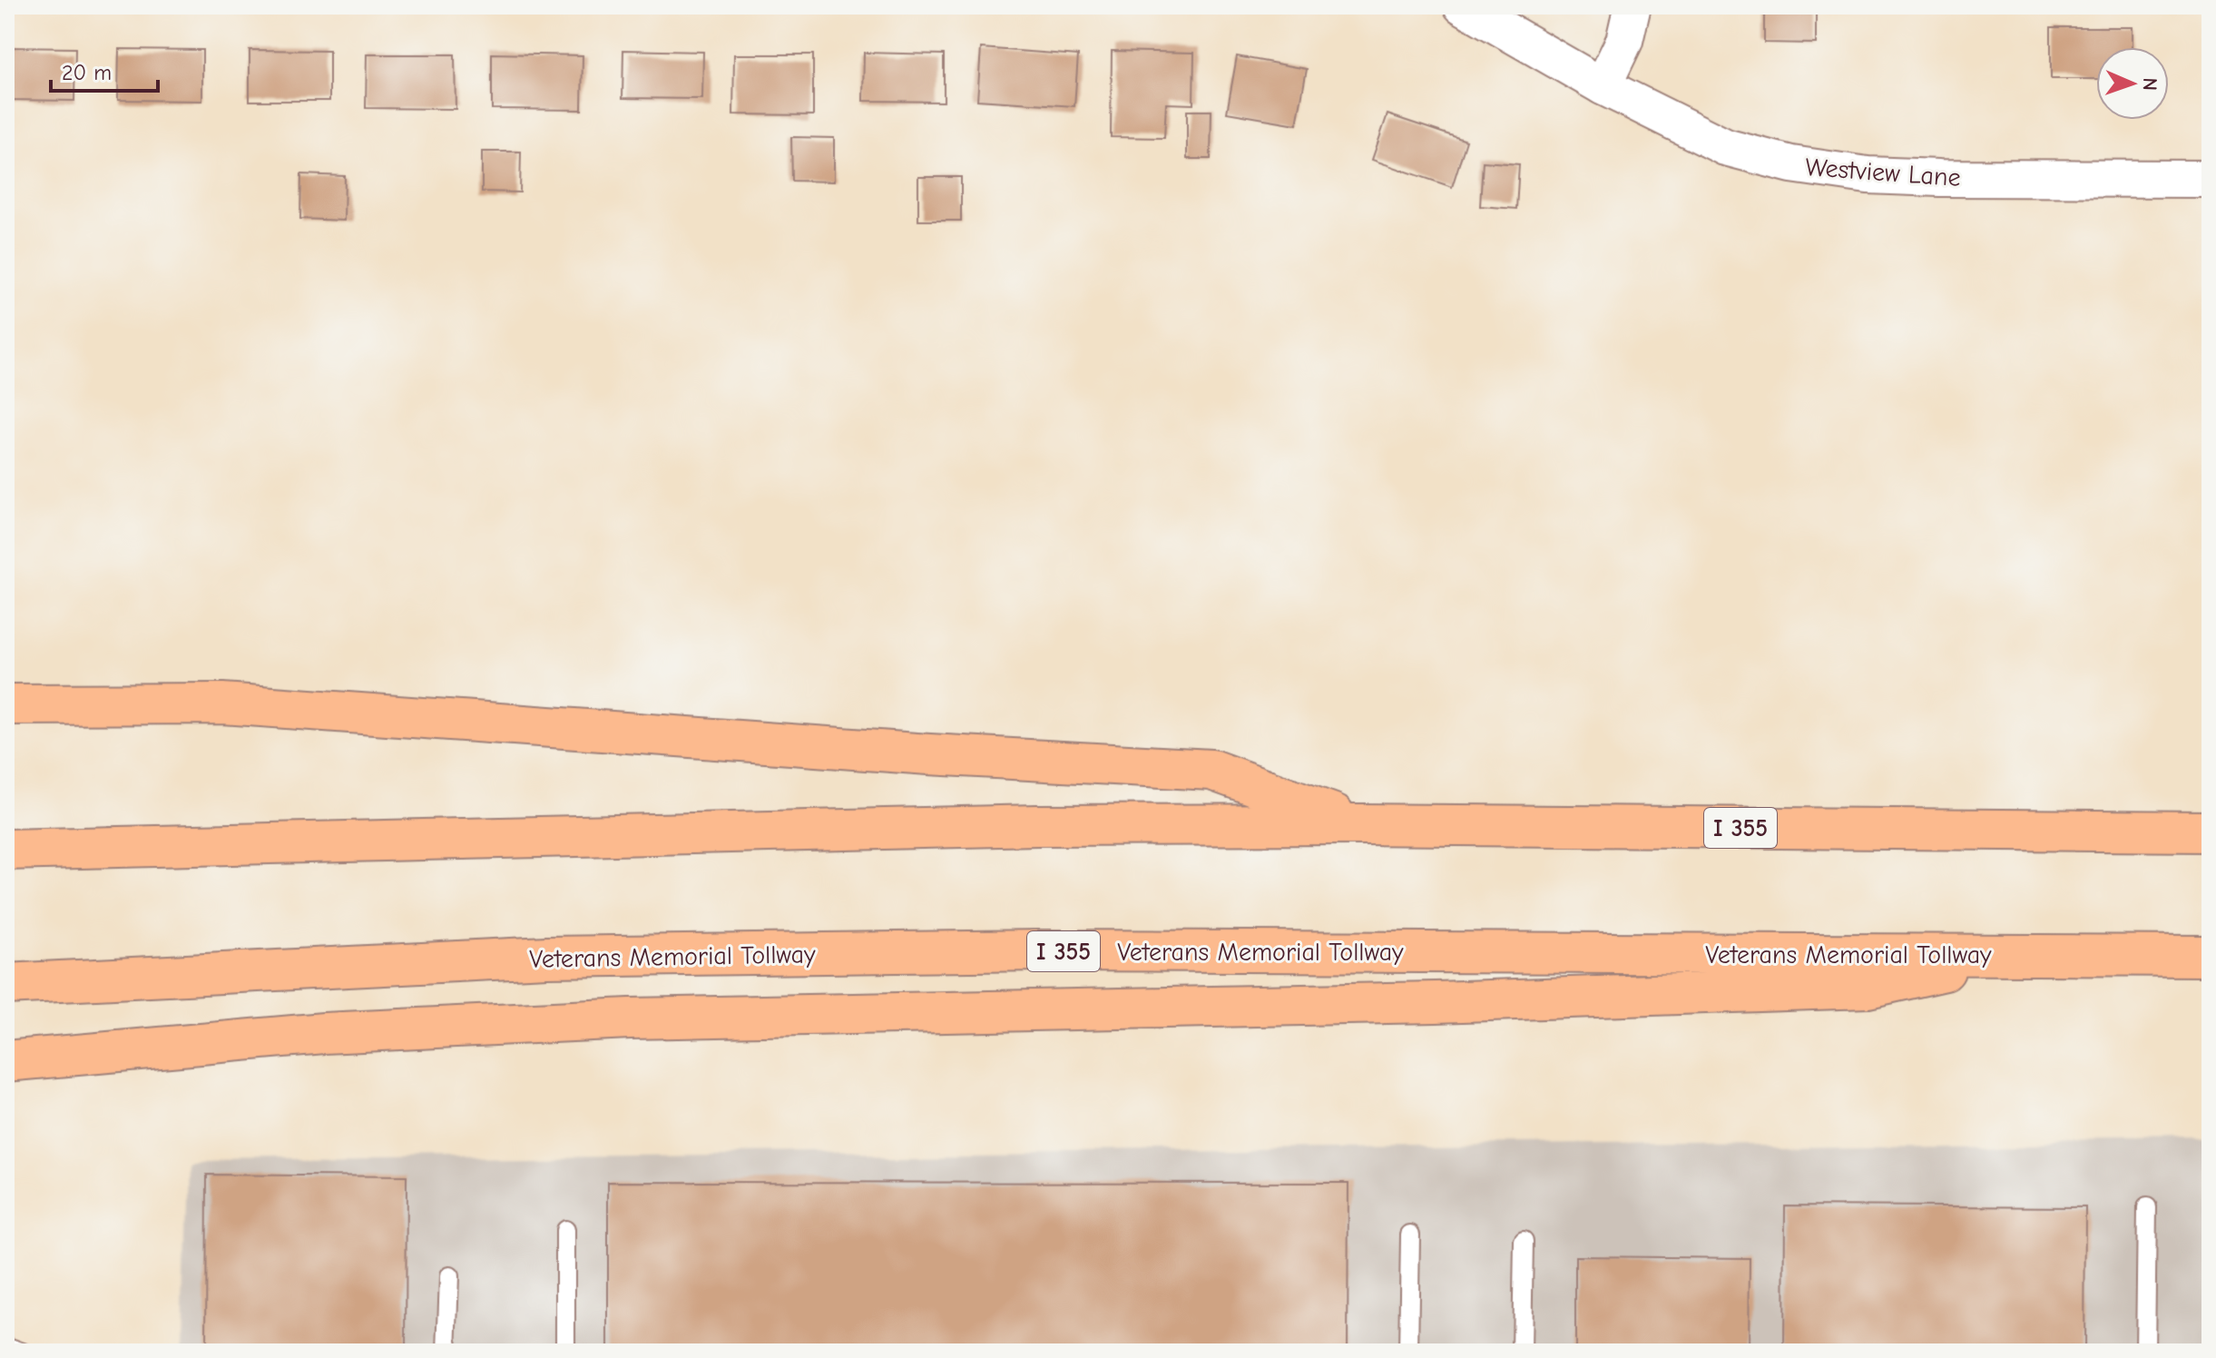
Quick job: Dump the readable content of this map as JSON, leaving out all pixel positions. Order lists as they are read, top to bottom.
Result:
{
  "streets": {
    "highway": ["I 355", "Veterans Memorial Tollway"],
    "street": ["Westview Lane"]
  },
  "scale_bar": "20 m",
  "north": "right"
}
